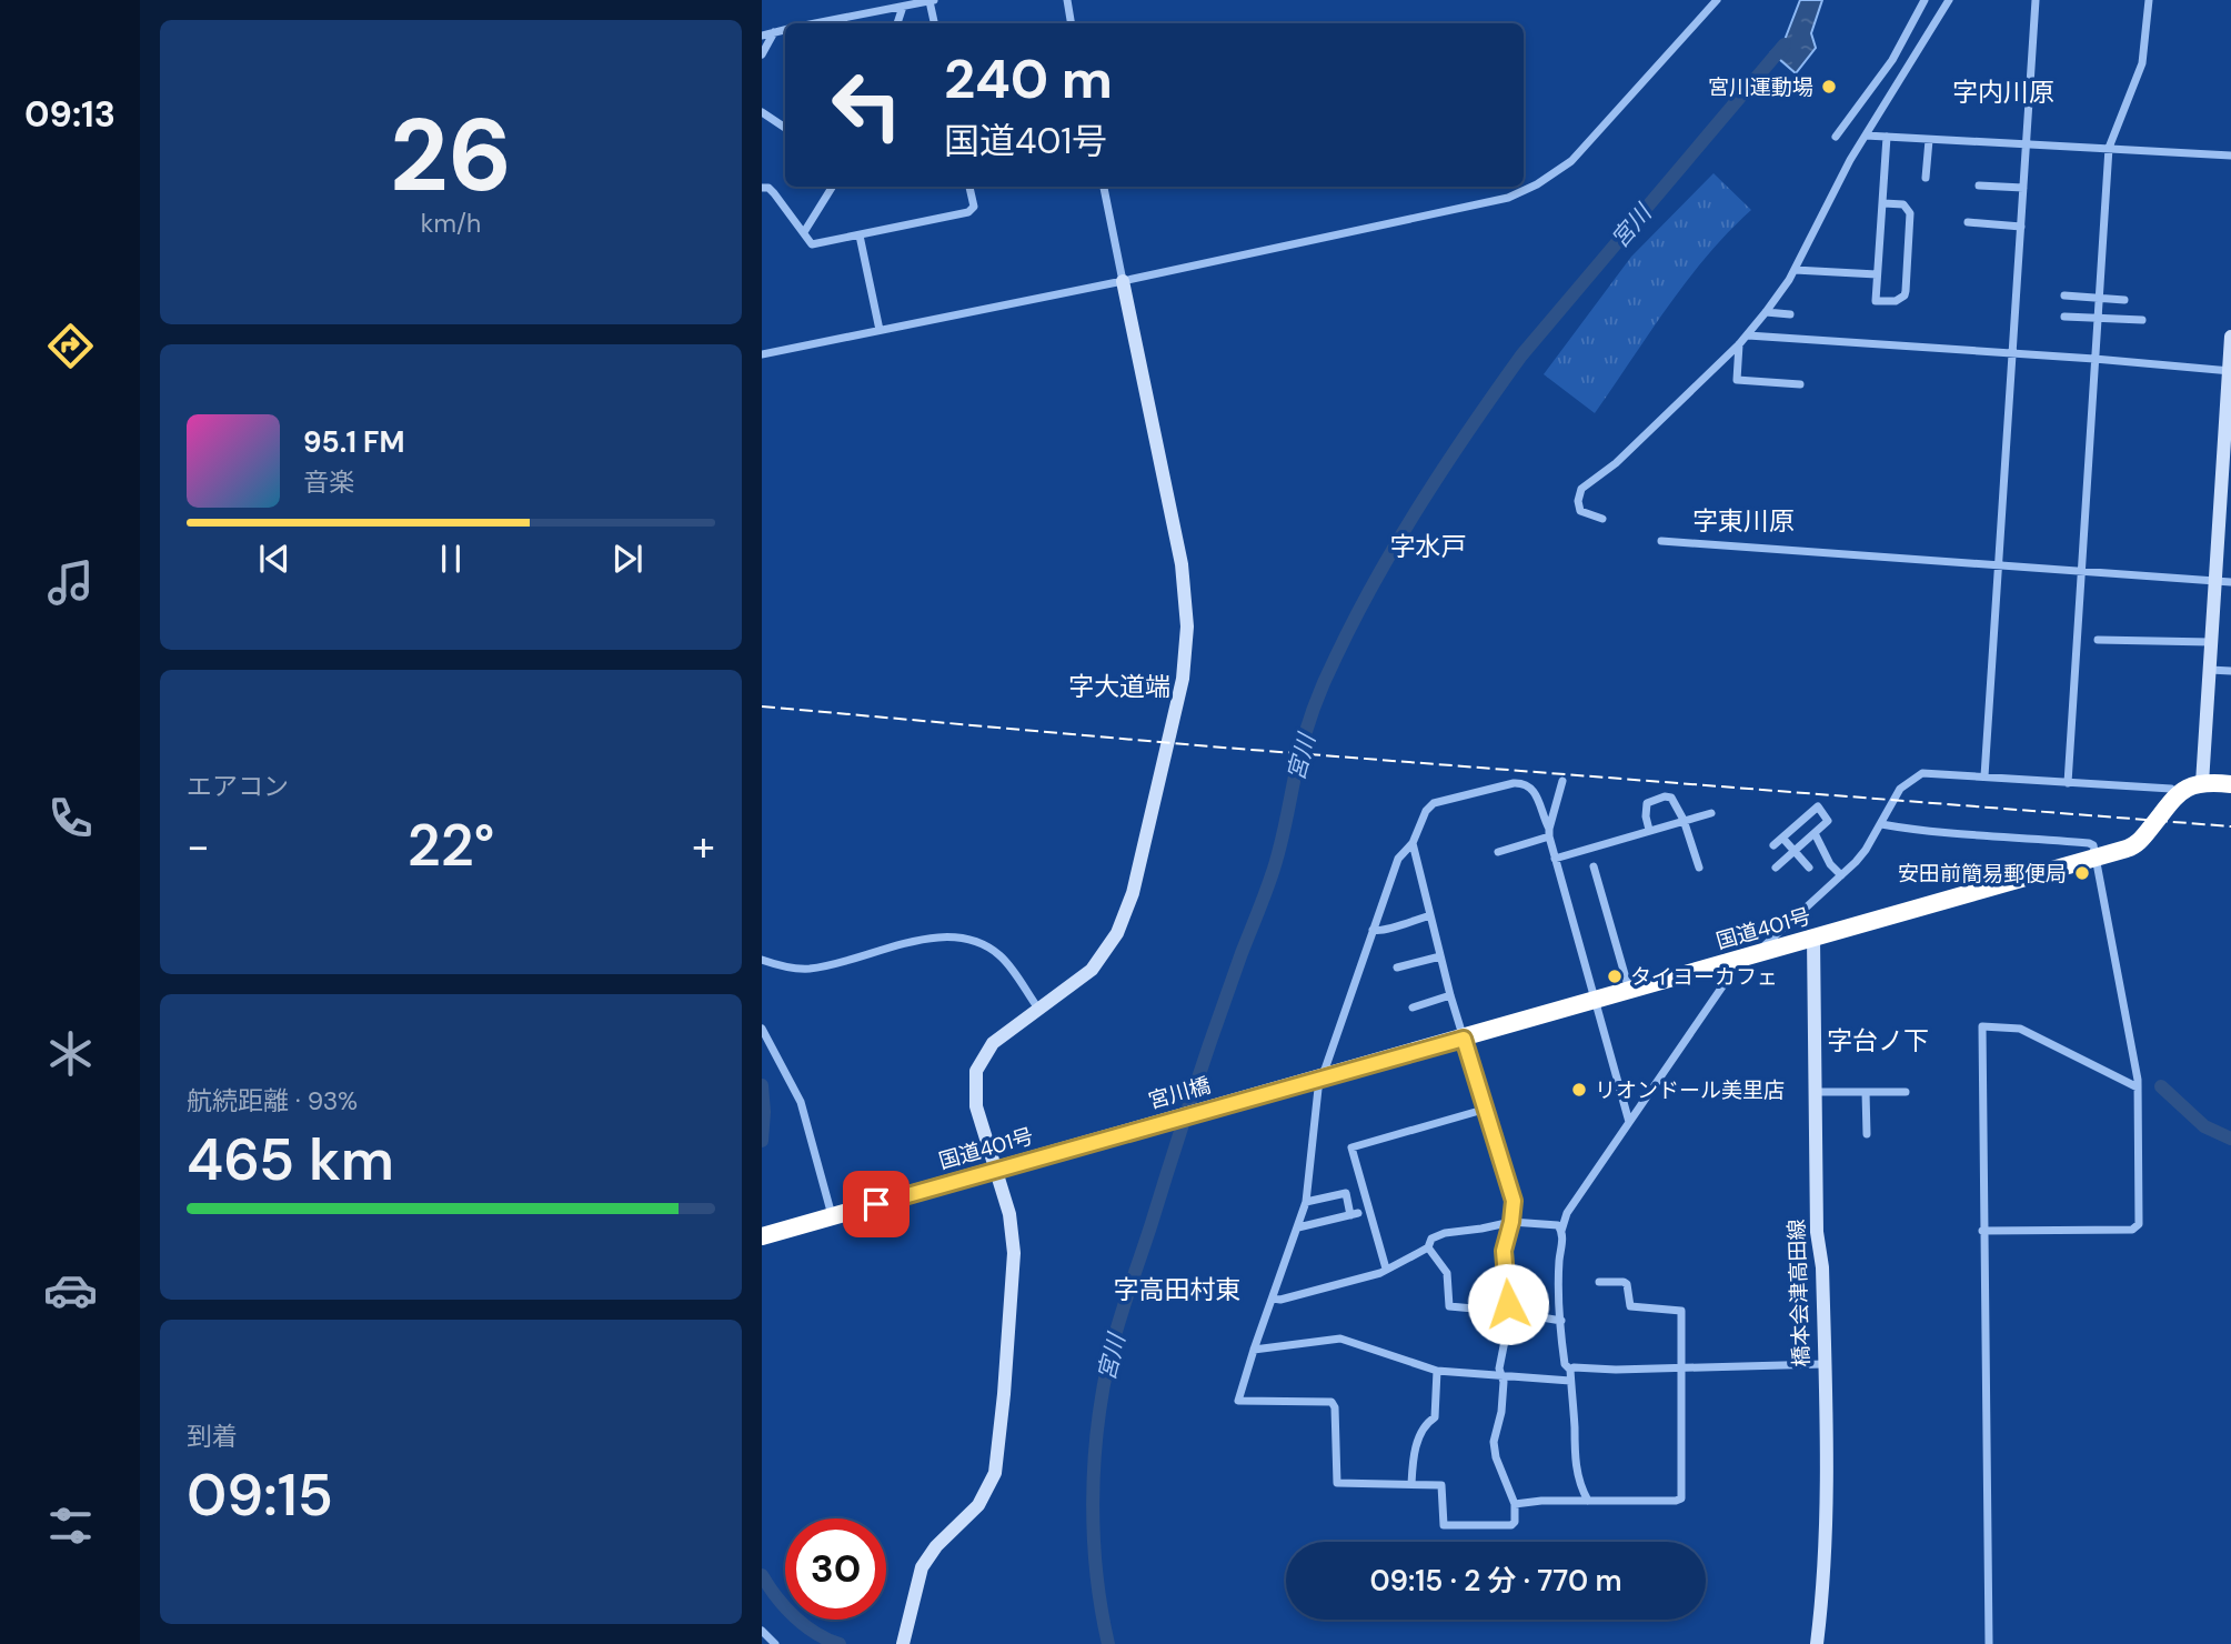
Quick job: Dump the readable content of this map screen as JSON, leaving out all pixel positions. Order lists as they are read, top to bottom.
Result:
{
  "streets": {
    "highway": ["国道401号", "宮川橋"],
    "street": ["橋本会津高田線"]
  },
  "crossings": [
    ["国道401号", "宮川橋"],
    ["国道401号", "橋本会津高田線"]
  ],
  "districts": [
    "字内川原",
    "字東川原",
    "字水戸",
    "字大道端",
    "字台ノ下",
    "字高田村東"
  ],
  "water": ["宮川"],
  "places": [
    "宮川運動場",
    "安田前簡易郵便局",
    "タイヨーカフェ",
    "リオンドール美里店"
  ],
  "page": {
    "tabs": "09:13",
    "tile": [
      ["26", "km/h"],
      "エアコン",
      ["航続距離 · 93%", "465 km"],
      ["到着", "09:15"]
    ],
    "turn": ["240 m", "国道401号"],
    "song": ["95.1 FM", "音楽"],
    "heat": ["−", "22°", "+"],
    "limit": "30",
    "trip": "09:15 · 2 分 · 770 m"
  }
}
